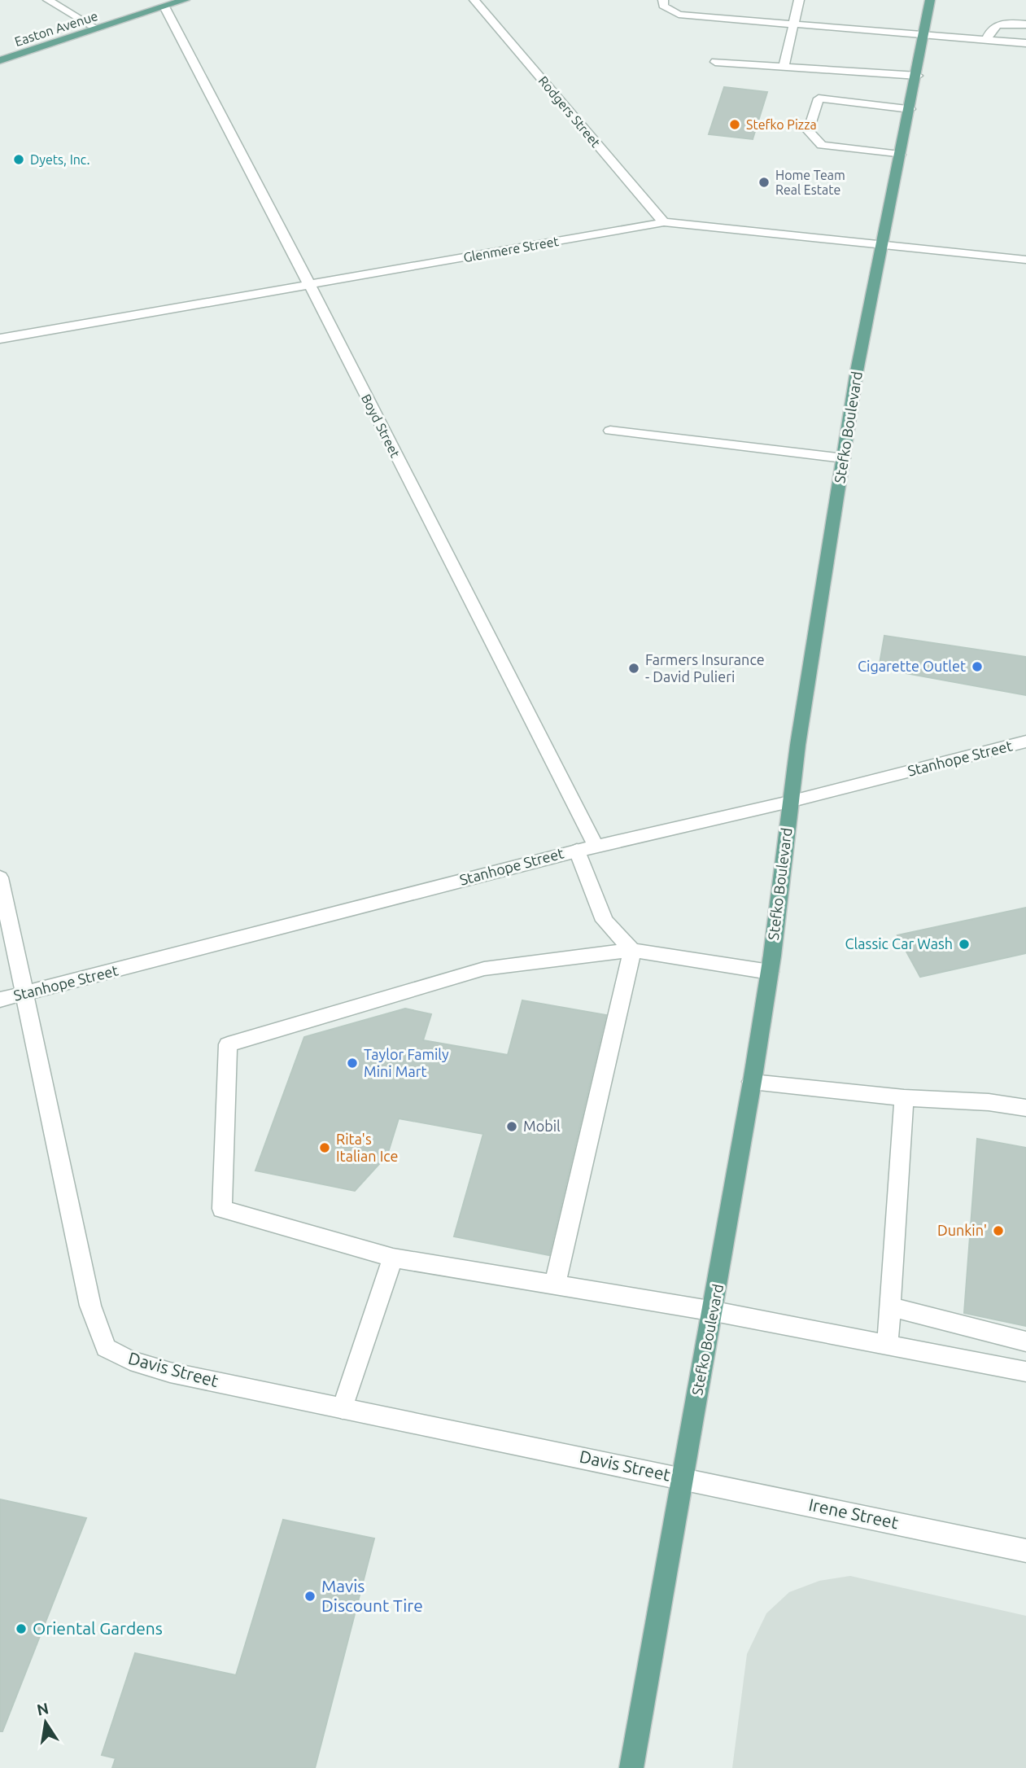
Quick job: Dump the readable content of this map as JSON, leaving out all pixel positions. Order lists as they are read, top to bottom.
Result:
{
  "streets": {
    "main road": ["Easton Avenue", "Stefko Boulevard"],
    "street": [
      "Rodgers Street",
      "Glenmere Street",
      "Boyd Street",
      "Stanhope Street",
      "Davis Street",
      "Irene Street"
    ]
  },
  "crossings": [
    ["Easton Avenue", "Boyd Street"],
    ["Rodgers Street", "Glenmere Street"],
    ["Glenmere Street", "Boyd Street"],
    ["Glenmere Street", "Stefko Boulevard"],
    ["Boyd Street", "Stanhope Street"],
    ["Stefko Boulevard", "Stanhope Street"],
    ["Stefko Boulevard", "Davis Street"],
    ["Stefko Boulevard", "Irene Street"],
    ["Stanhope Street", "Davis Street"],
    ["Davis Street", "Irene Street"]
  ],
  "places": [
    "Stefko Pizza",
    "Dyets, Inc.",
    "Home Team Real Estate",
    "Cigarette Outlet",
    "Farmers Insurance - David Pulieri",
    "Classic Car Wash",
    "Taylor Family Mini Mart",
    "Mobil",
    "Rita's Italian Ice",
    "Dunkin'",
    "Mavis Discount Tire",
    "Oriental Gardens"
  ],
  "north": "top"
}
